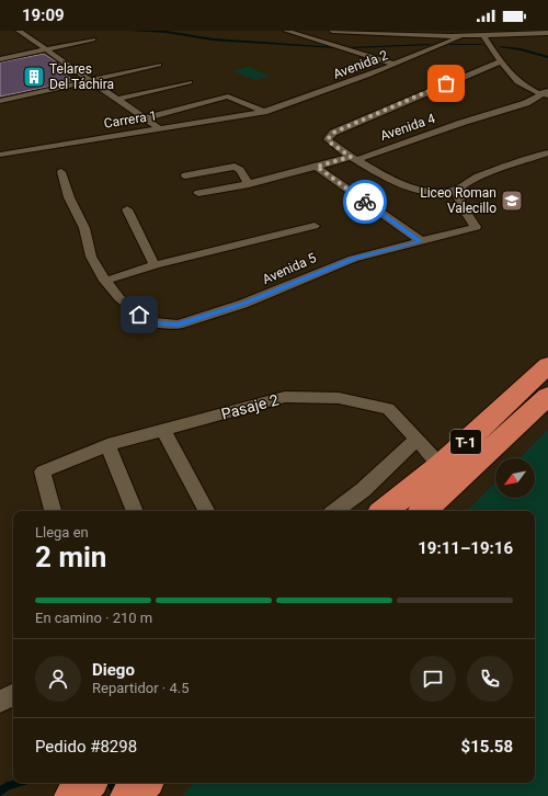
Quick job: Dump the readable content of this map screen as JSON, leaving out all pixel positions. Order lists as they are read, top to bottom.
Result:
{
  "streets": {
    "highway": ["T-1"],
    "street": [
      "Avenida 2",
      "Carrera 1",
      "Avenida 4",
      "Avenida 5",
      "Pasaje 2"
    ]
  },
  "crossings": [
    ["Avenida 2", "Carrera 1"],
    ["Pasaje 2", "T-1"]
  ],
  "places": {
    "building": ["Telares Del Táchira"],
    "school or university": ["Liceo Roman Valecillo"]
  },
  "north": "bottom left",
  "page": {
    "status": "19:09",
    "heading": ["2 min", "Llega en", "19:11–19:16"],
    "panel": [
      "Diego",
      "Repartidor · 4.5",
      "Pedido #8298",
      "$15.58"
    ],
    "bar": "En camino · 210 m"
  }
}
